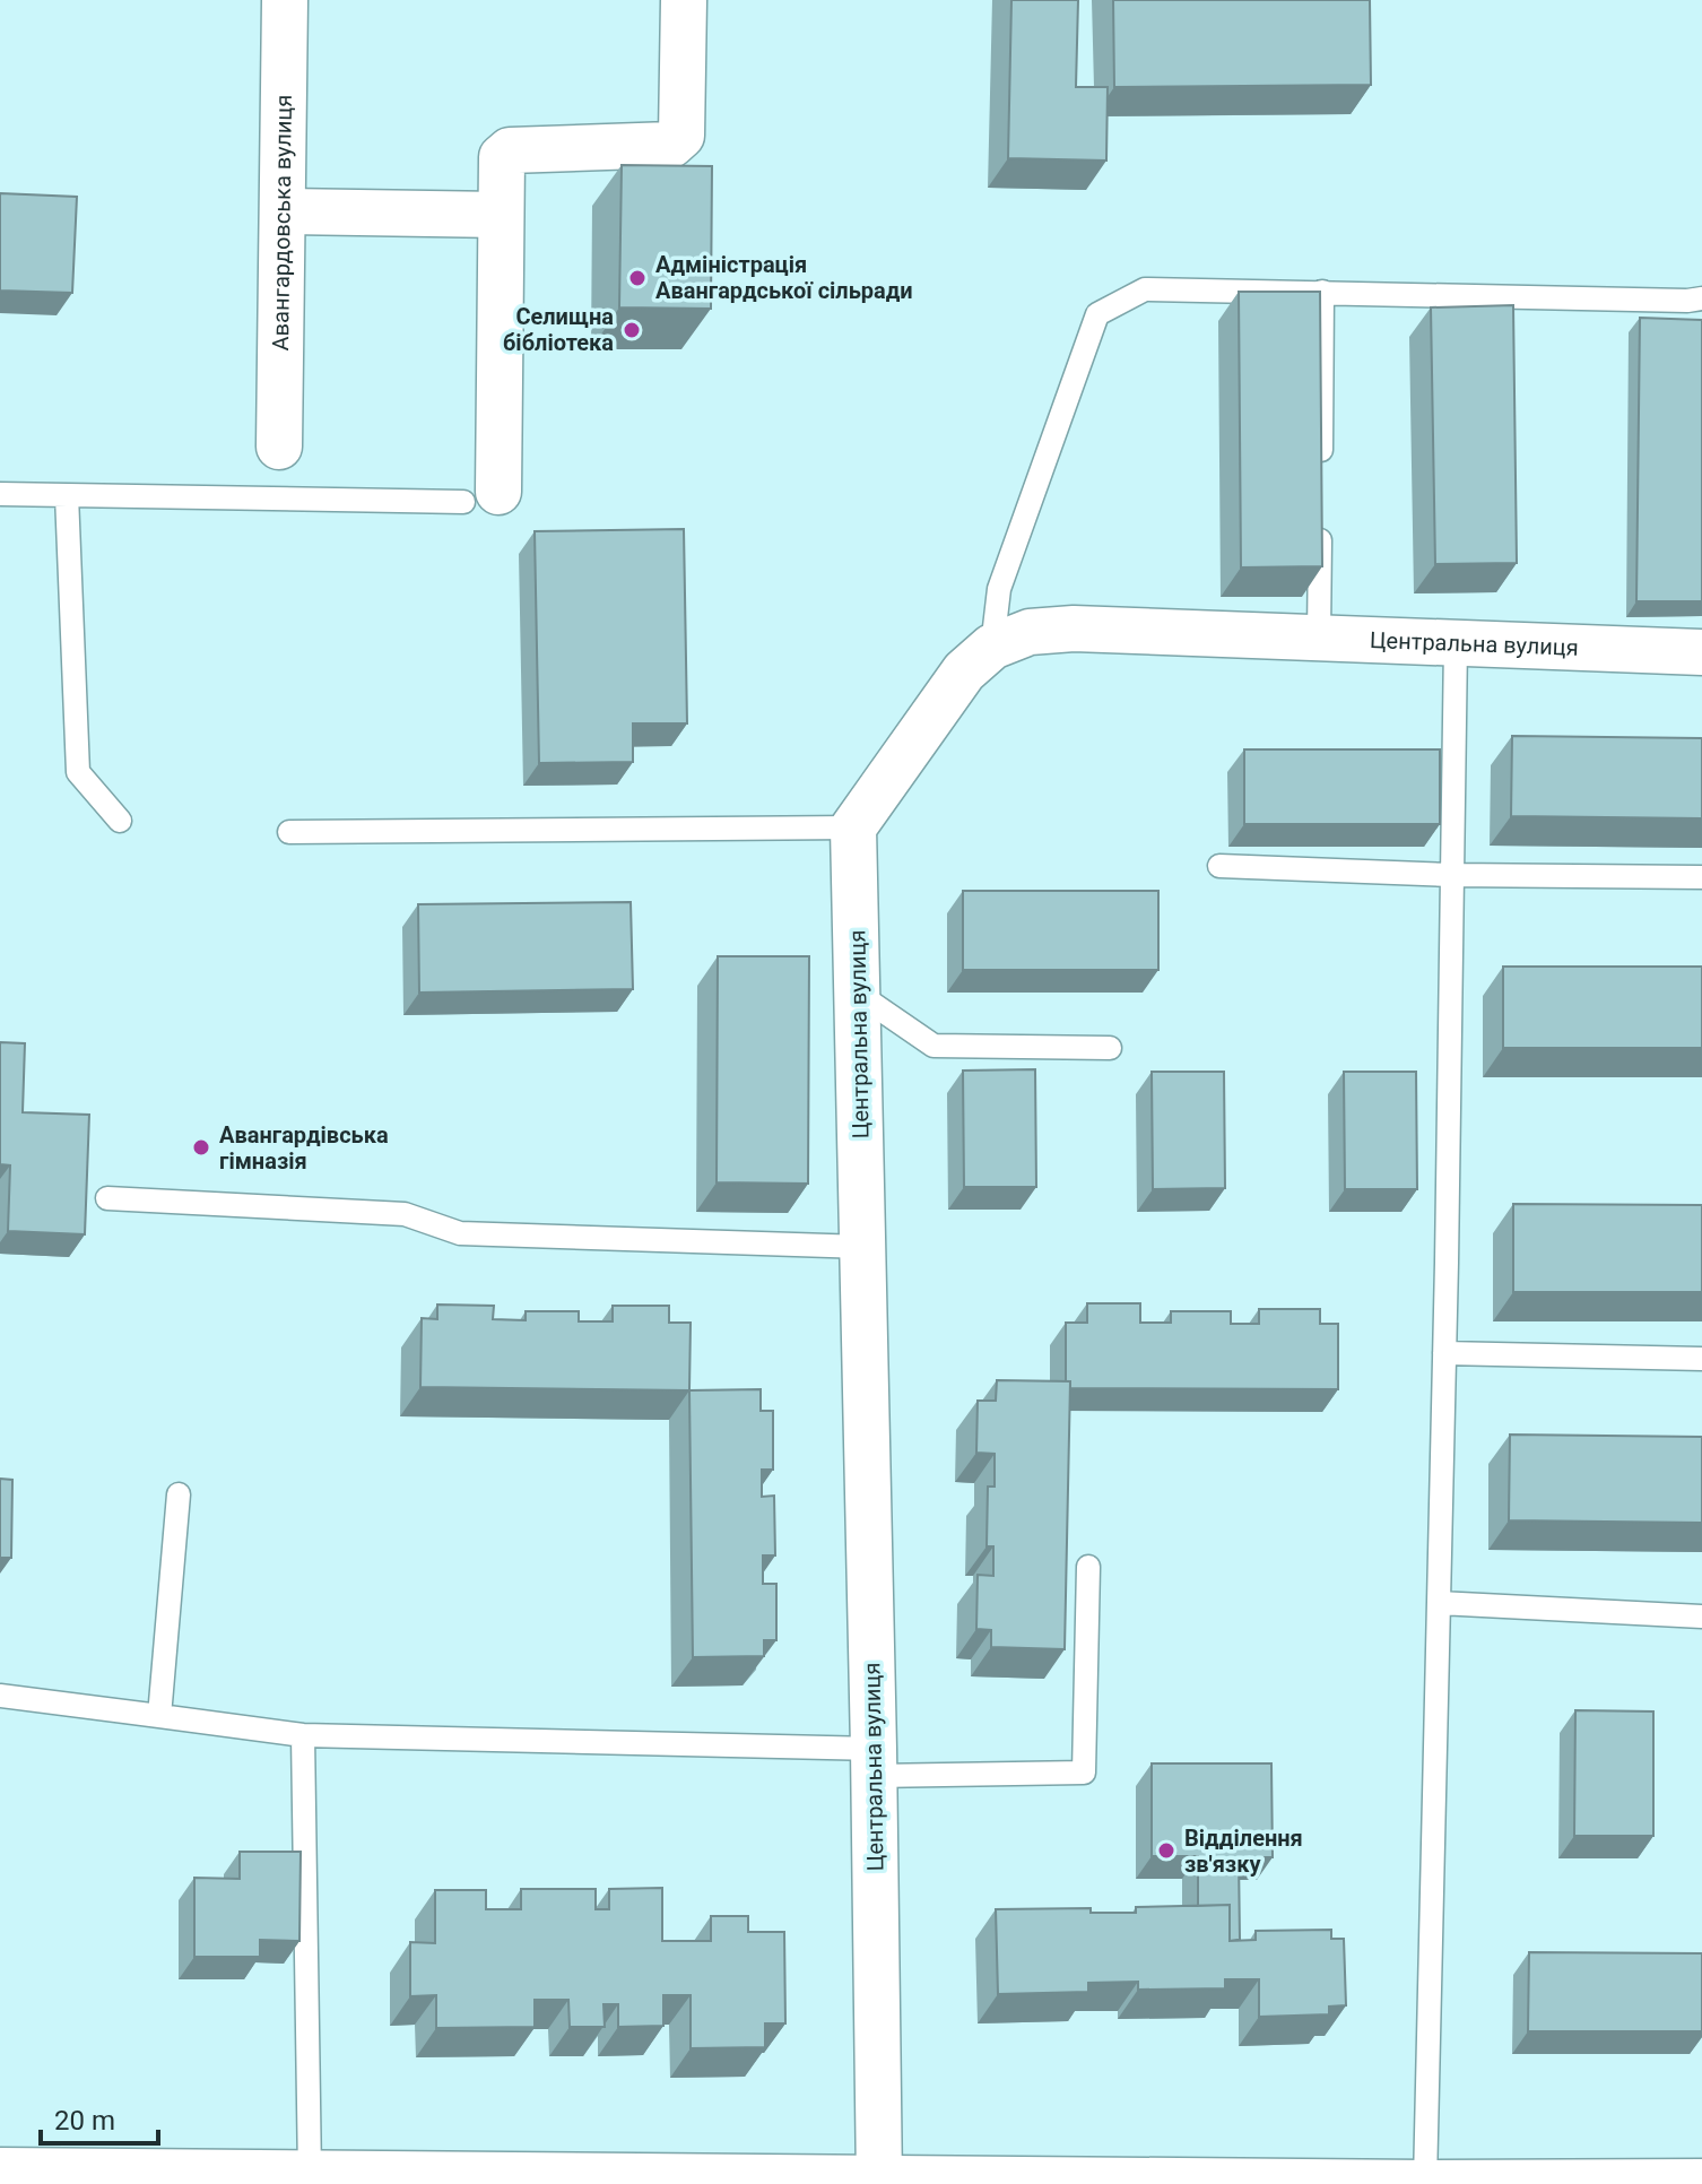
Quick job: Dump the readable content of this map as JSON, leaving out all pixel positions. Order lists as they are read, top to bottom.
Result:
{
  "streets": {
    "street": ["Авангардовська вулиця", "Центральна вулиця"]
  },
  "places": [
    "Адміністрація Авангардської сільради",
    "Селищна бібліотека",
    "Авангардівська гімназія",
    "Відділення зв'язку"
  ],
  "scale_bar": "20 m"
}
